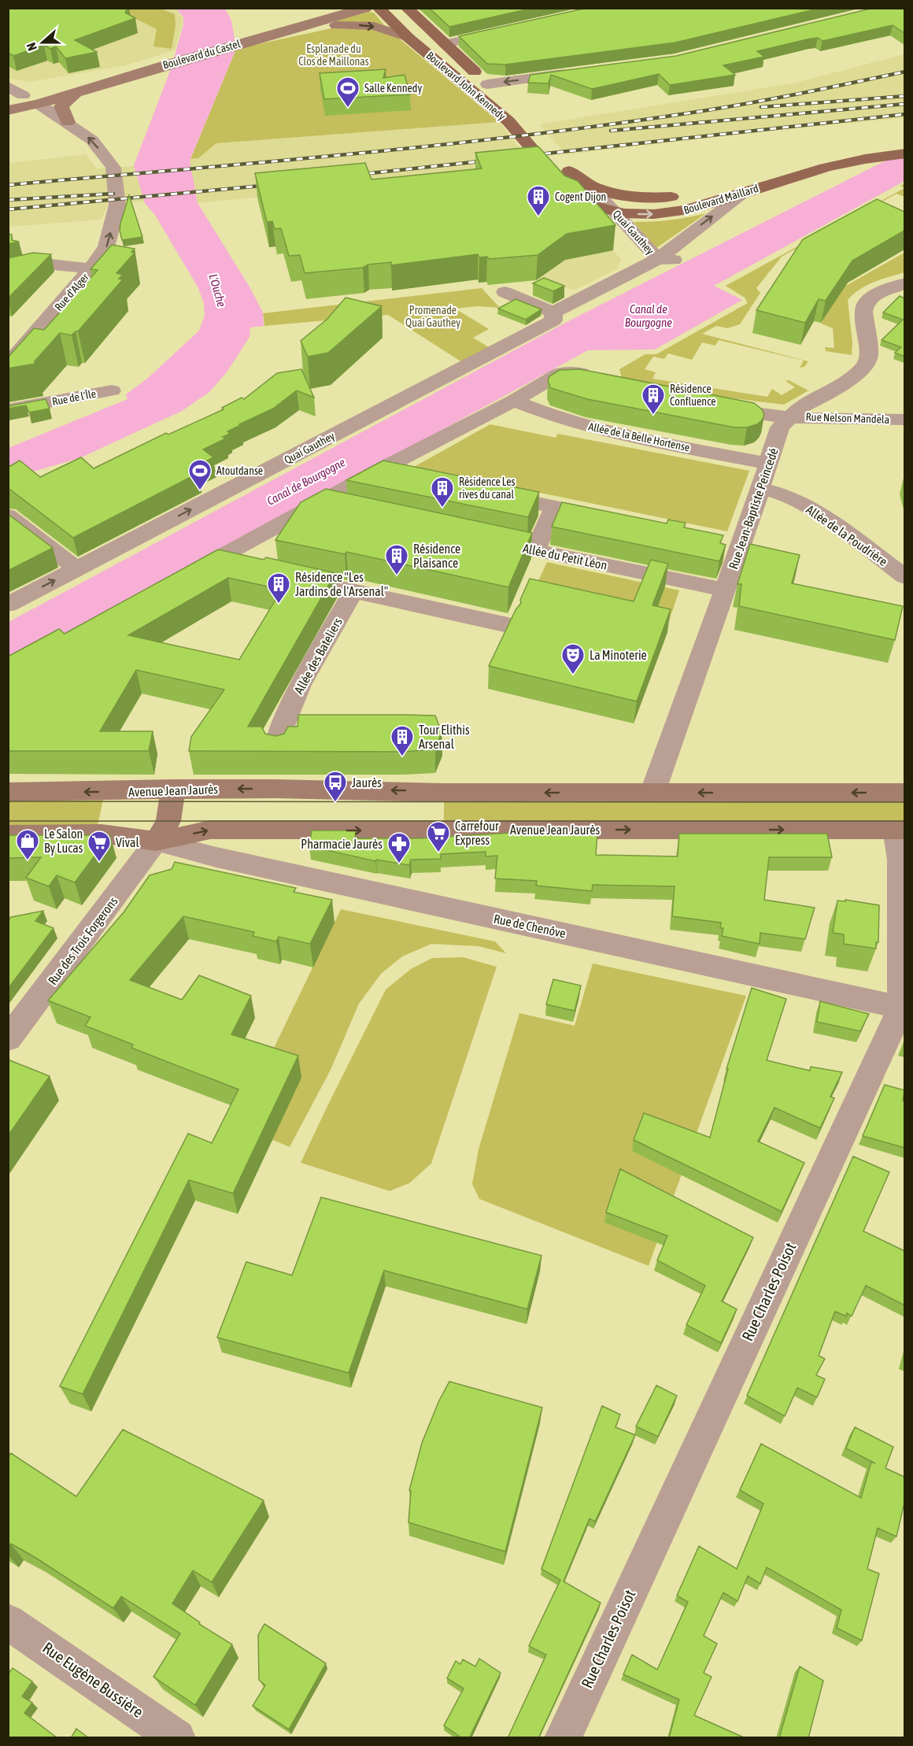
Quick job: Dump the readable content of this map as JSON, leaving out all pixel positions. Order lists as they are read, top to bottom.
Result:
{
  "streets": {
    "main road": [
      "Boulevard du Castel",
      "Boulevard John Kennedy",
      "Boulevard Maillard",
      "Avenue Jean Jaurès"
    ],
    "street": [
      "Quai Gauthey",
      "Rue d'Alger",
      "Rue de l'Île",
      "Rue Nelson Mandela",
      "Allée de la Belle Hortense",
      "Rue Jean-Baptiste Peincedé",
      "Allée de la Poudrière",
      "Allée du Petit Léon",
      "Allée des Bateliers",
      "Rue de Chenôve",
      "Rue des Trois Forgerons",
      "Rue Charles Poisot",
      "Rue Eugène Bussière"
    ]
  },
  "crossings": [
    ["Boulevard du Castel", "Rue d'Alger"],
    ["Boulevard John Kennedy", "Boulevard Maillard"],
    ["Boulevard Maillard", "Quai Gauthey"],
    ["Rue Nelson Mandela", "Rue Jean-Baptiste Peincedé"],
    ["Allée de la Belle Hortense", "Rue Jean-Baptiste Peincedé"],
    ["Rue Jean-Baptiste Peincedé", "Allée de la Poudrière"],
    ["Rue Jean-Baptiste Peincedé", "Allée du Petit Léon"],
    ["Rue Jean-Baptiste Peincedé", "Avenue Jean Jaurès"],
    ["Avenue Jean Jaurès", "Rue de Chenôve"],
    ["Avenue Jean Jaurès", "Rue des Trois Forgerons"],
    ["Avenue Jean Jaurès", "Rue Charles Poisot"],
    ["Rue de Chenôve", "Rue des Trois Forgerons"],
    ["Rue de Chenôve", "Rue Charles Poisot"]
  ],
  "one_way": ["Rue d'Alger"],
  "water": ["L'Ouche", "Canal de Bourgogne"],
  "parks": ["Esplanade du Clos de Maillonas", "Promenade Quai Gauthey"],
  "places": {
    "sports": ["Salle Kennedy", "Atoutdanse"],
    "building": [
      "Cogent Dijon",
      "Résidence Confluence",
      "Résidence Les rives du canal",
      "Résidence Plaisance",
      "Résidence \"Les Jardins de l'Arsenal\"",
      "Tour Elithis Arsenal"
    ],
    "theatre": ["La Minoterie"],
    "bus stop": ["Jaurès"],
    "supermarket": ["Carrefour Express", "Vival"],
    "shop": ["Le Salon By Lucas"],
    "pharmacy": ["Pharmacie Jaurès"]
  },
  "north": "left"
}
